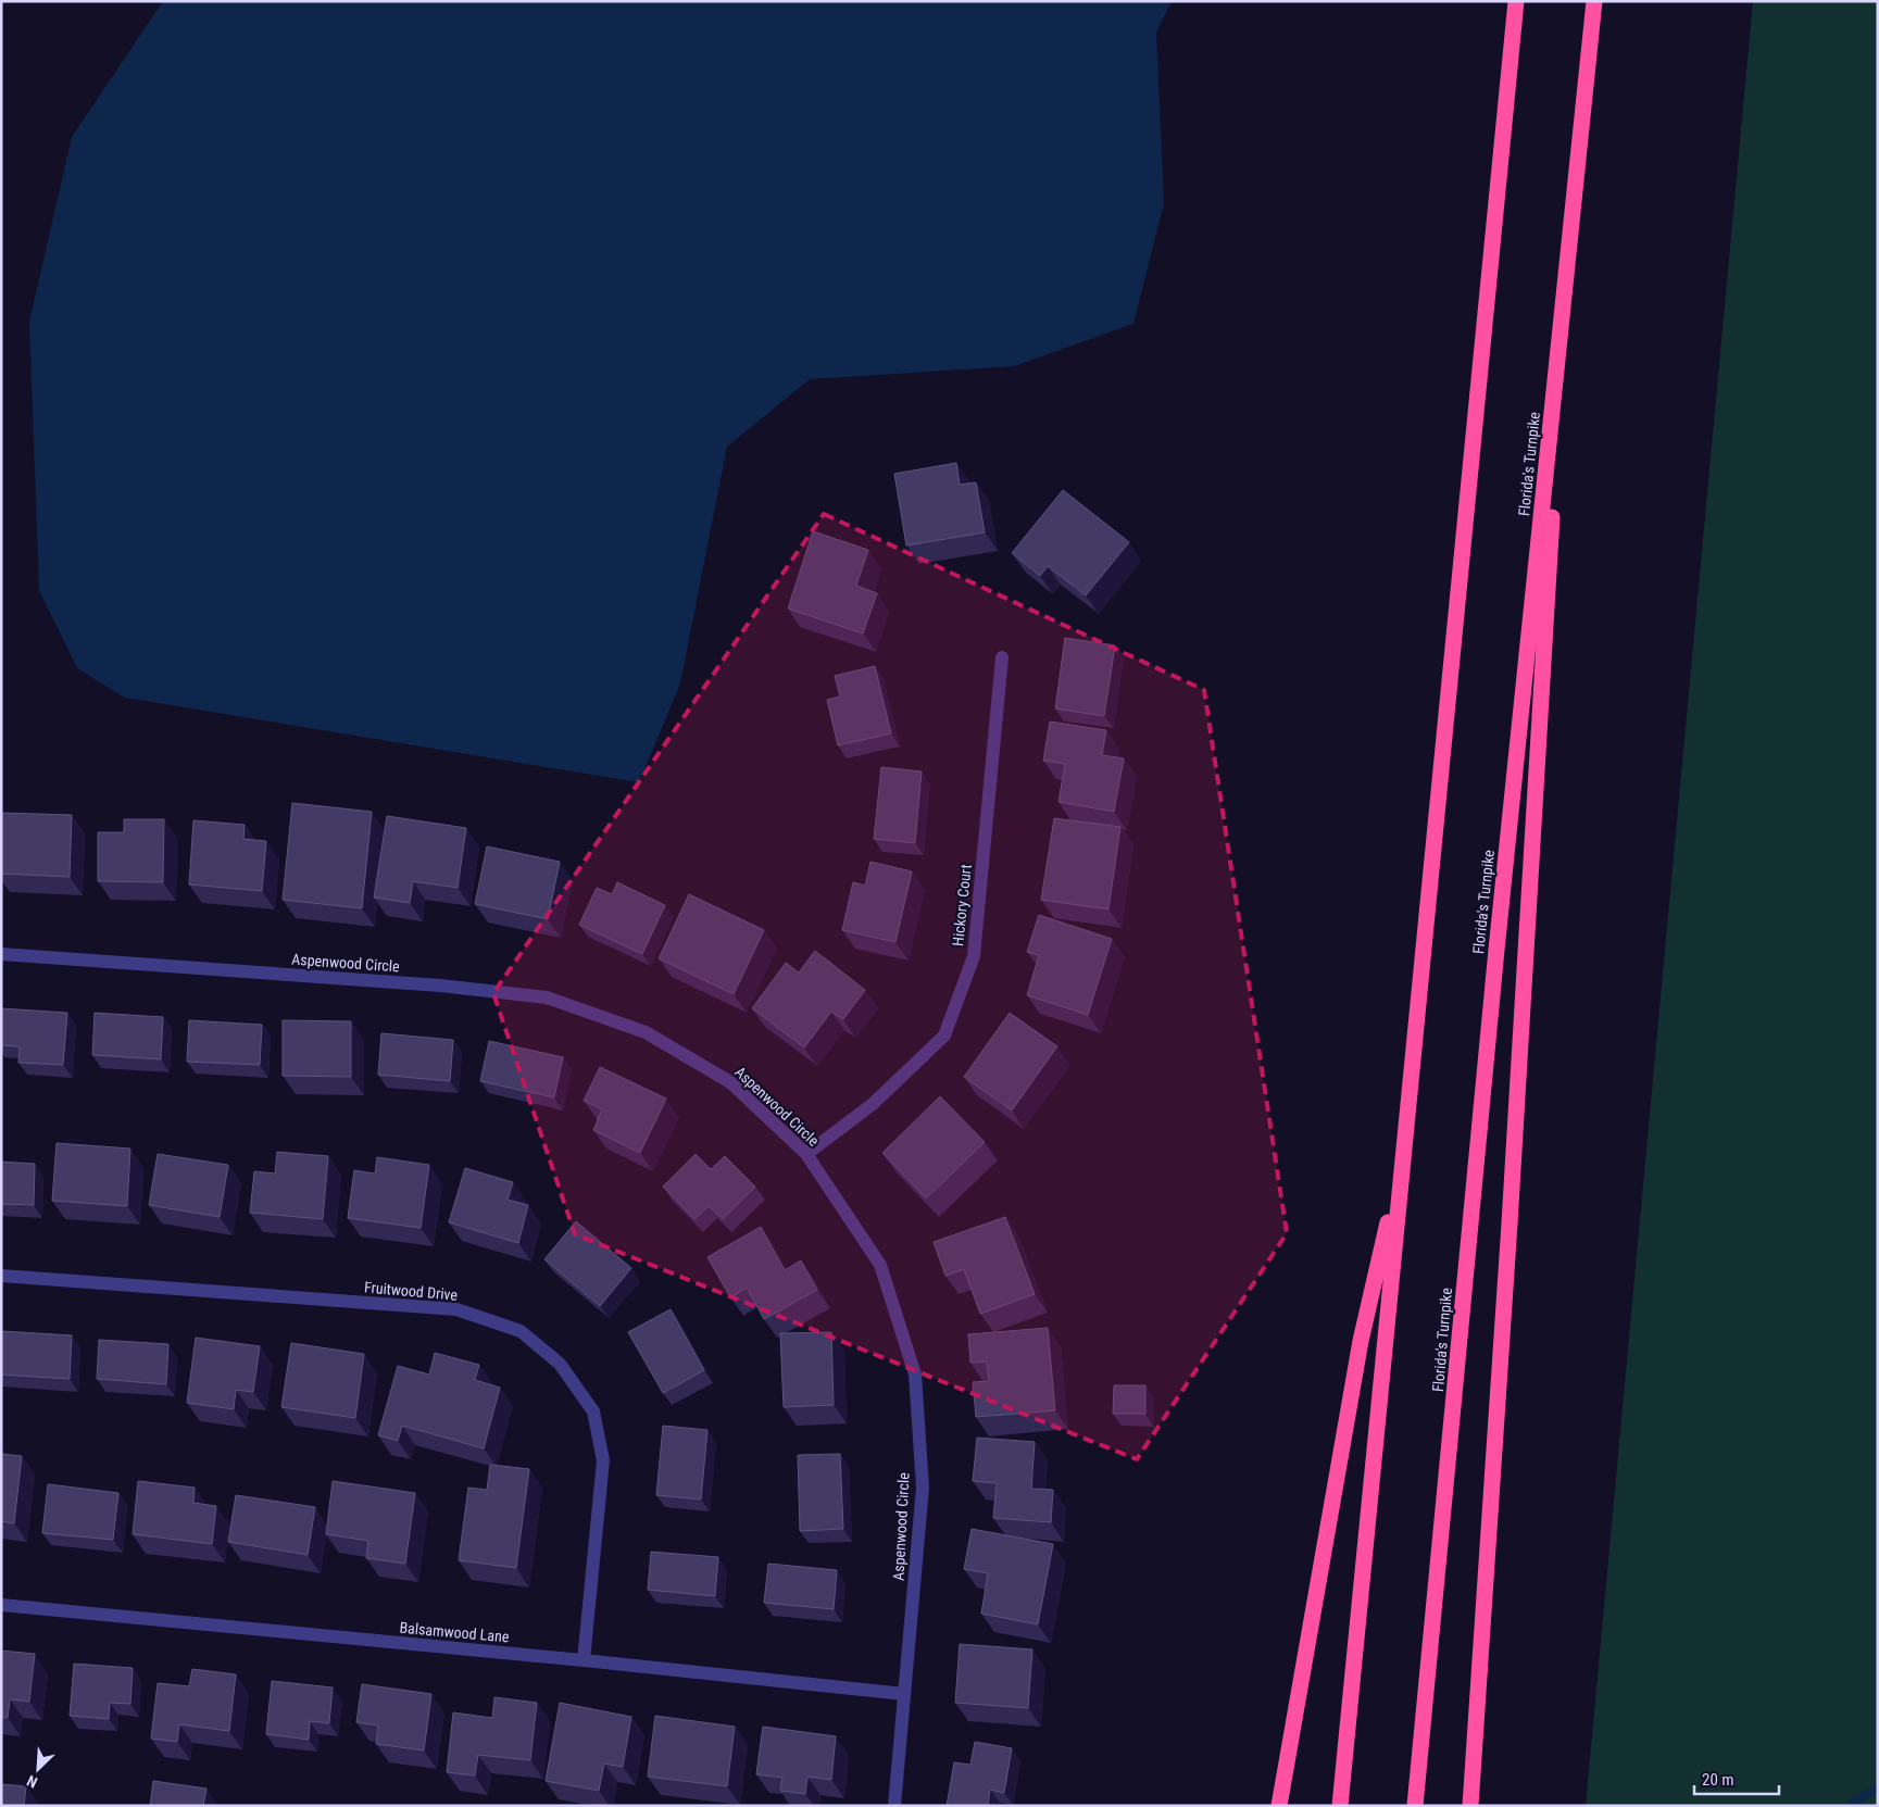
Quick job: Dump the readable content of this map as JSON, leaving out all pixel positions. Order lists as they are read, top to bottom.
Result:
{
  "streets": {
    "highway": ["Florida's Turnpike"],
    "street": [
      "Hickory Court",
      "Aspenwood Circle",
      "Fruitwood Drive",
      "Balsamwood Lane"
    ]
  },
  "crossings": [
    ["Hickory Court", "Aspenwood Circle"],
    ["Aspenwood Circle", "Balsamwood Lane"],
    ["Fruitwood Drive", "Balsamwood Lane"]
  ],
  "scale_bar": "20 m",
  "north": "bottom left"
}
